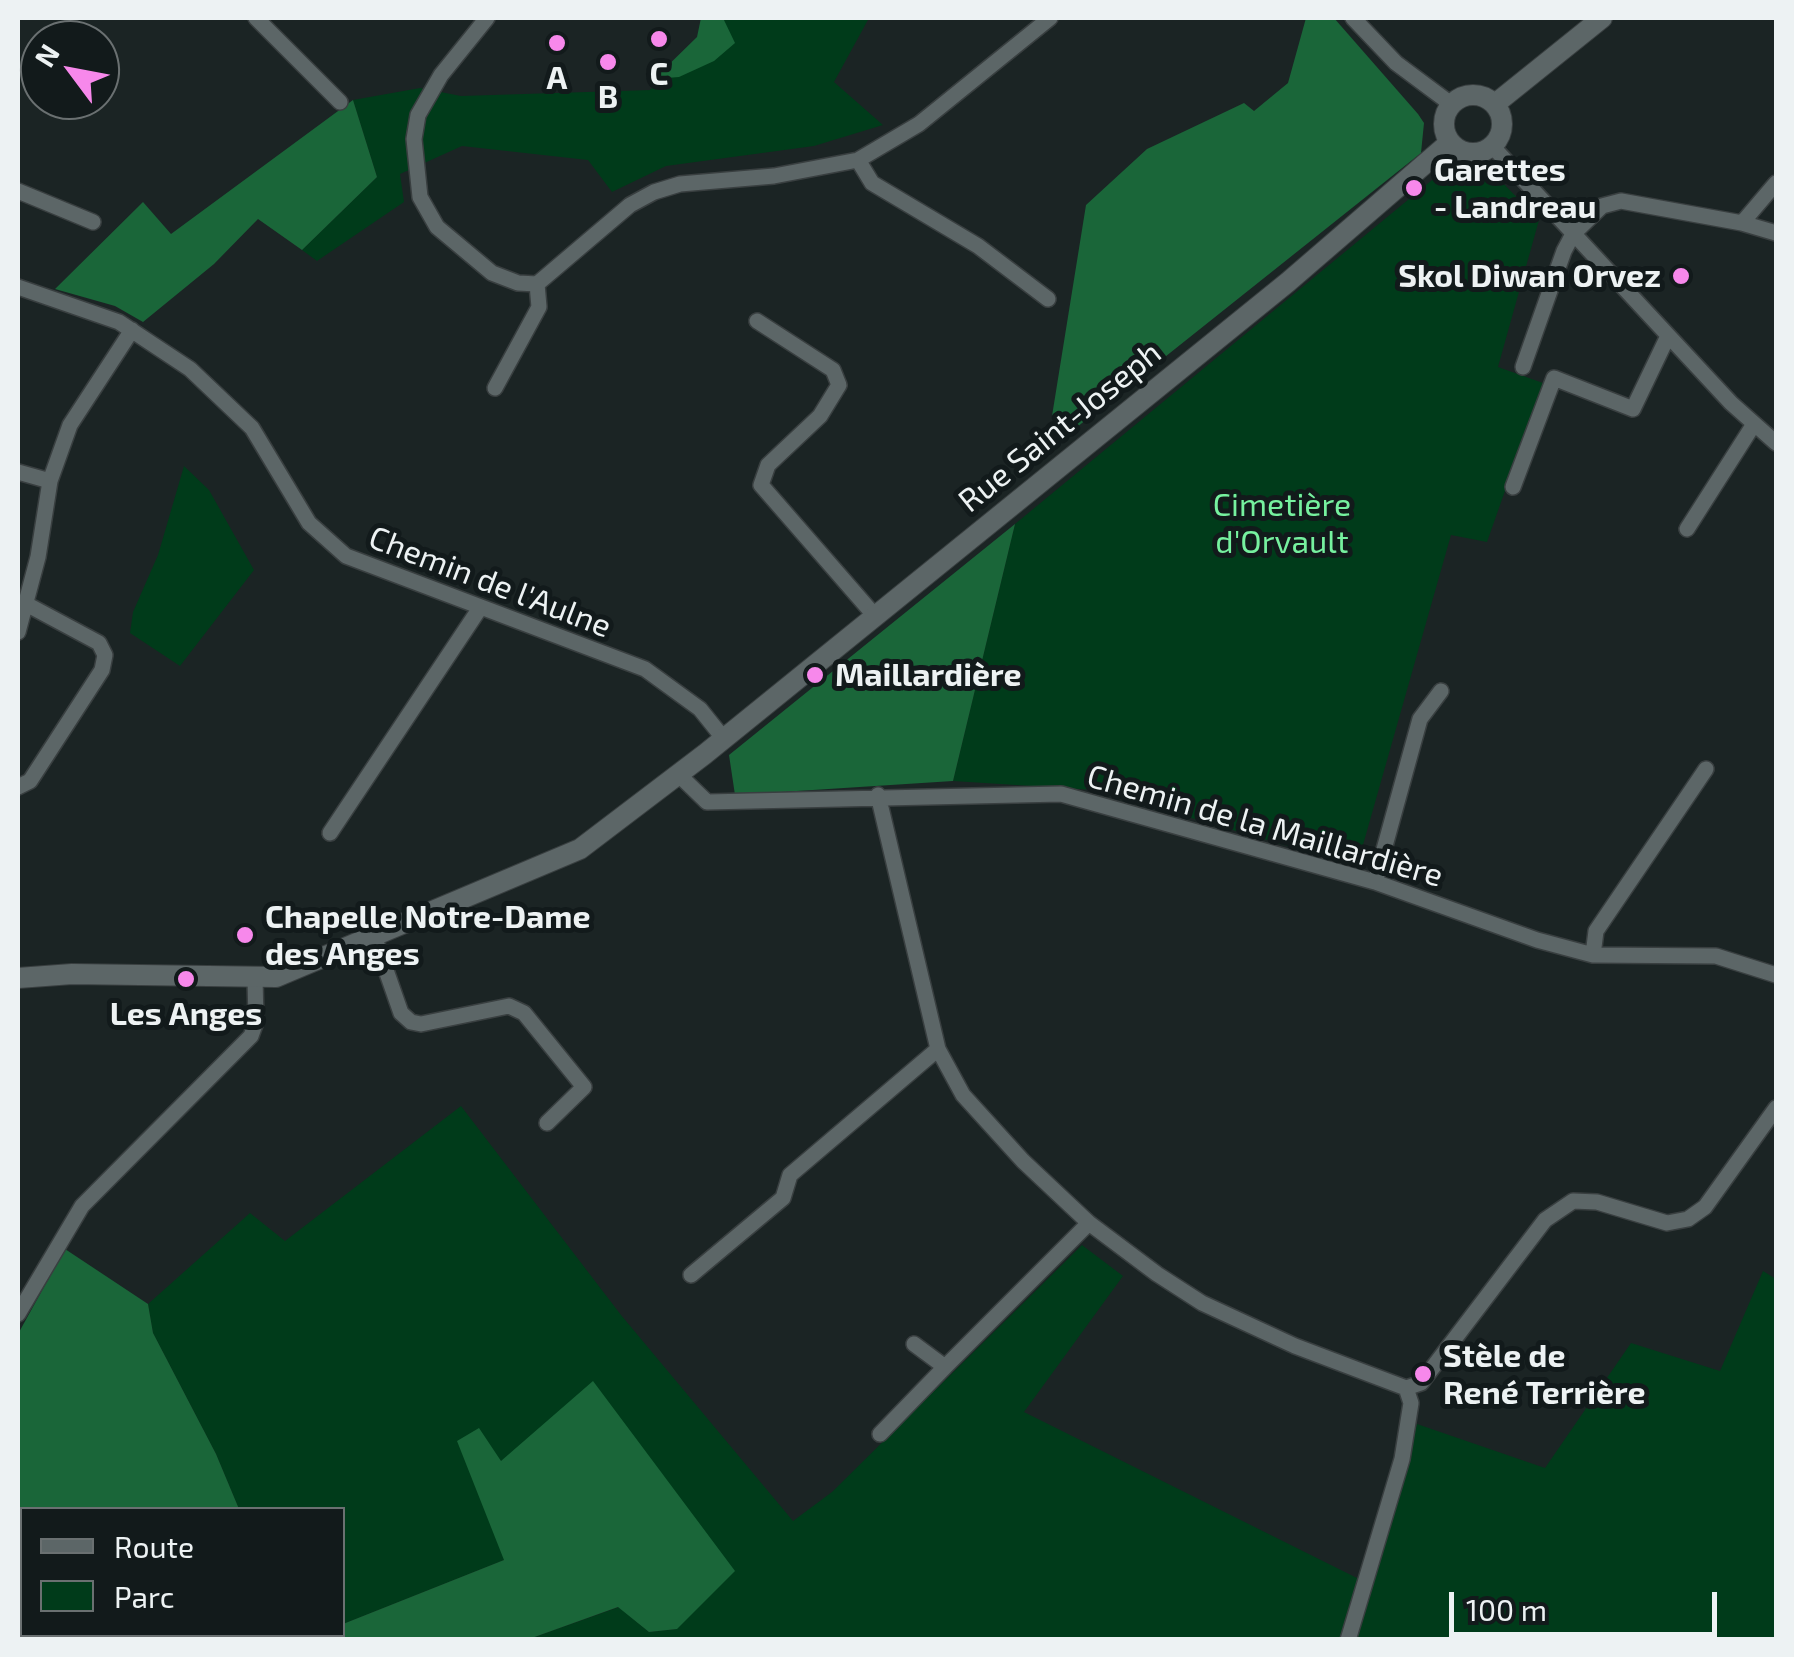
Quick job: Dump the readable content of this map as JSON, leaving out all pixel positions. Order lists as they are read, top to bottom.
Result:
{
  "streets": {
    "main road": ["Rue Saint-Joseph"],
    "street": ["Chemin de l'Aulne", "Chemin de la Maillardière"]
  },
  "crossings": [
    ["Rue Saint-Joseph", "Chemin de l'Aulne"],
    ["Rue Saint-Joseph", "Chemin de la Maillardière"]
  ],
  "parks": ["Cimetière d'Orvault"],
  "places": [
    "C",
    "A",
    "B",
    "Garettes - Landreau",
    "Skol Diwan Orvez",
    "Maillardière",
    "Chapelle Notre-Dame des Anges",
    "Les Anges",
    "Stèle de René Terrière"
  ],
  "legend": ["Route", "Parc"],
  "scale_bar": "100 m",
  "north": "top left"
}
